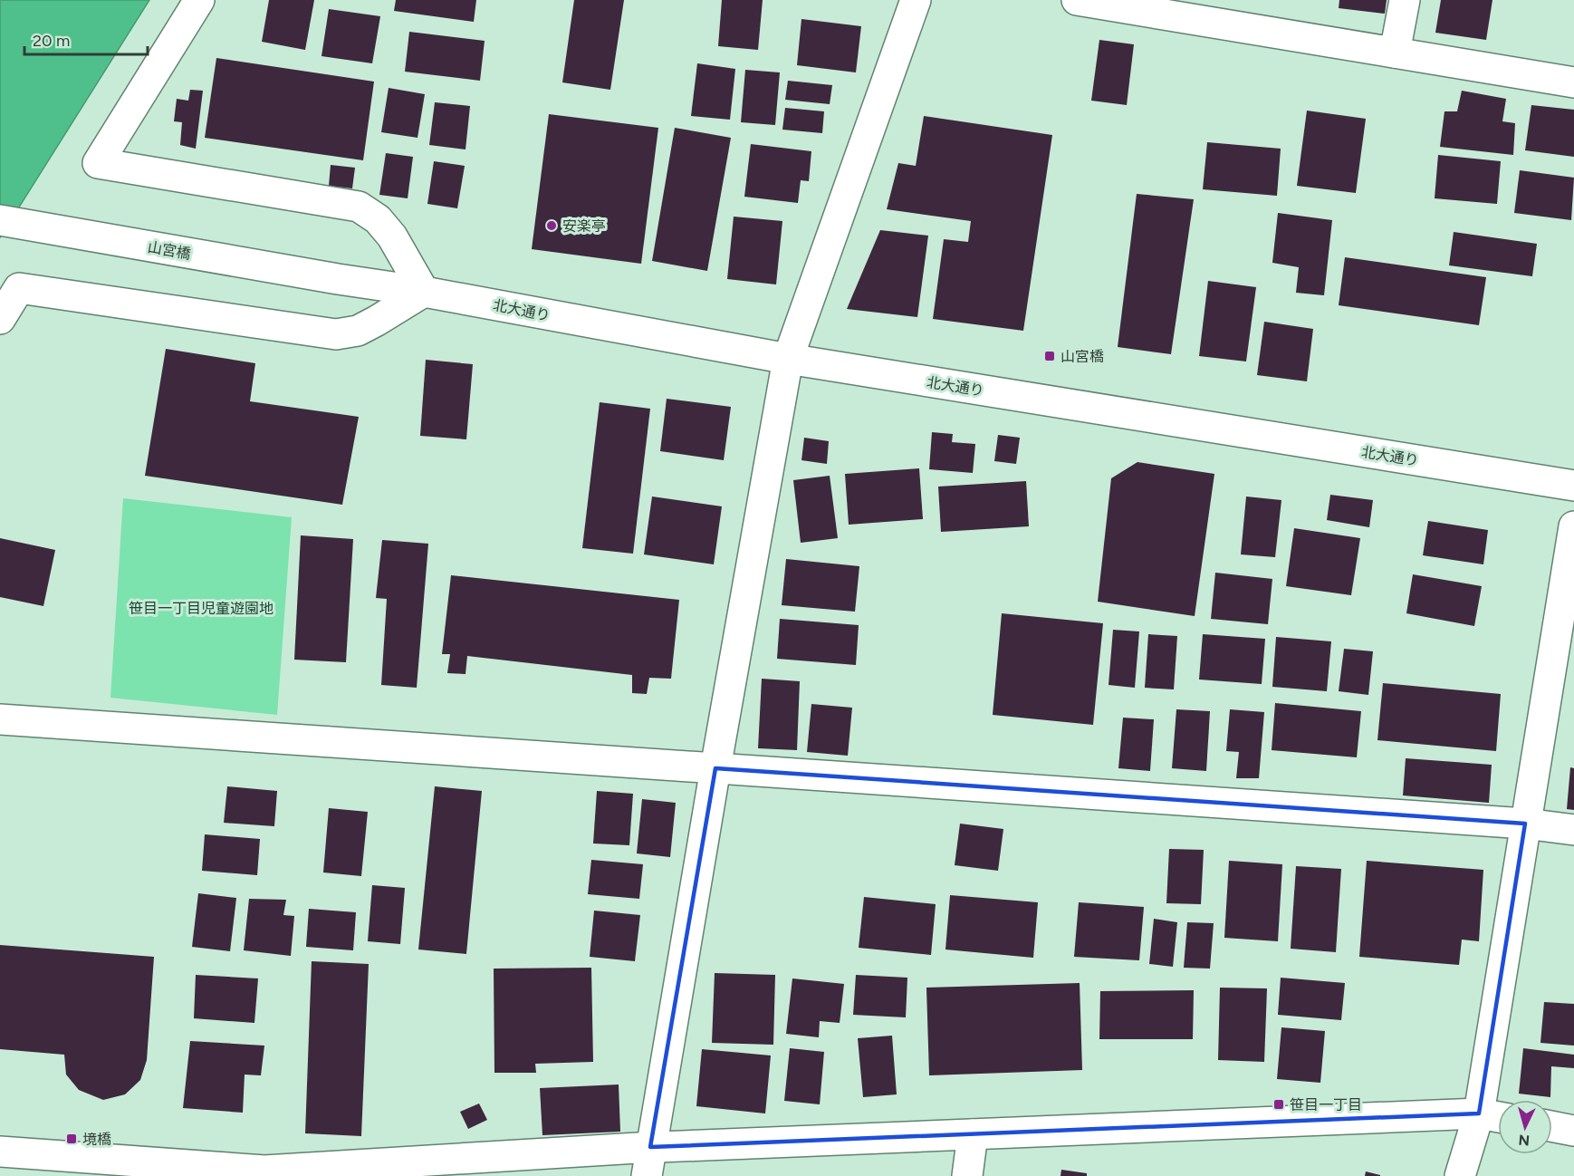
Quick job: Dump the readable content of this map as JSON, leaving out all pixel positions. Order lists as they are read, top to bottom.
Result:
{
  "streets": {
    "street": ["山宮橋", "北大通り"]
  },
  "crossings": [
    ["山宮橋", "北大通り"]
  ],
  "parks": ["笹目一丁目児童遊園地"],
  "places": {
    "other": ["安楽亭"],
    "transit": ["山宮橋", "笹目一丁目", "境橋"]
  },
  "scale_bar": "20 m",
  "north": "bottom"
}
